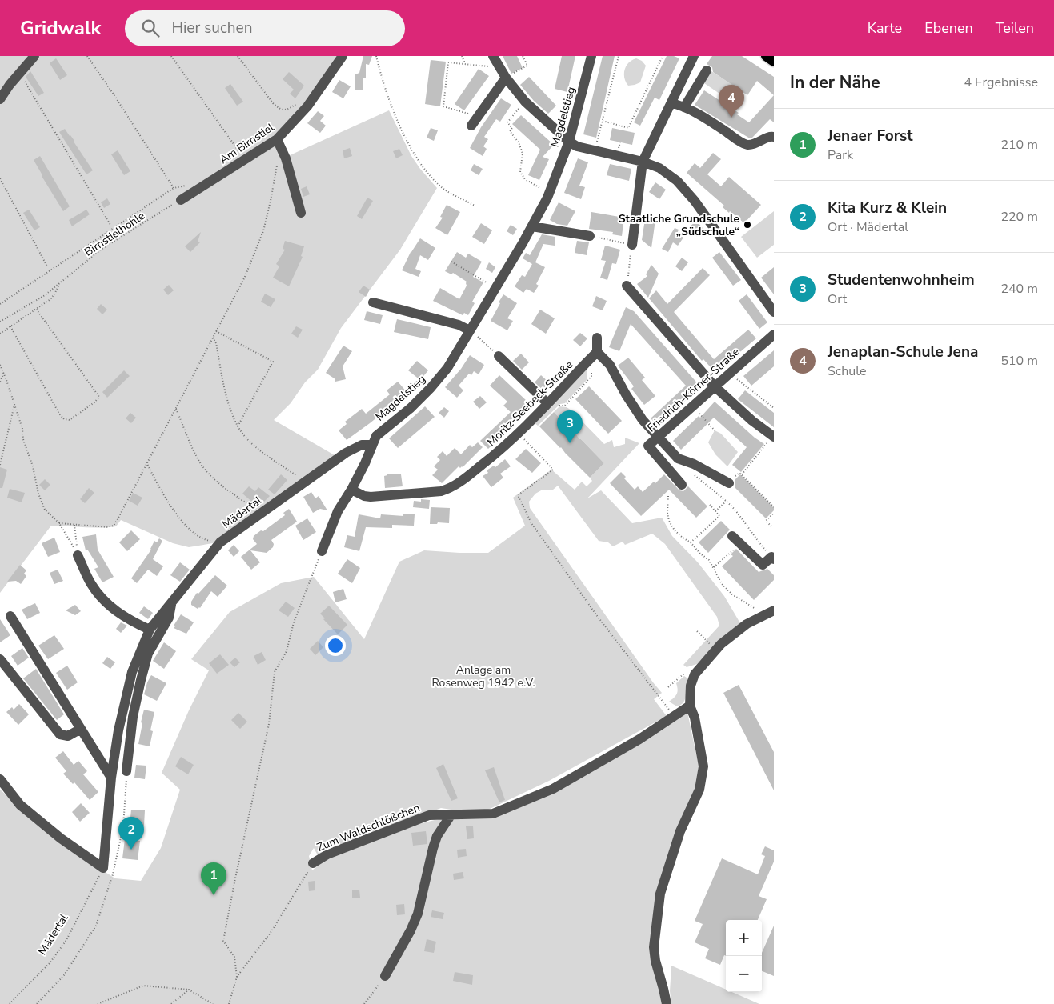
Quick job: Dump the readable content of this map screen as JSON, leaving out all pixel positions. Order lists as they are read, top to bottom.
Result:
{
  "streets": {
    "street": [
      "Magdelstieg",
      "Am Birnstiel",
      "Friedrich-Körner-Straße",
      "Moritz-Seebeck-Straße",
      "Mädertal",
      "Zum Waldschlößchen"
    ],
    "path": ["Birnstielhohle"]
  },
  "crossings": [
    ["Magdelstieg", "Moritz-Seebeck-Straße"],
    ["Magdelstieg", "Mädertal"],
    ["Am Birnstiel", "Birnstielhohle"]
  ],
  "parks": ["Anlage am Rosenweg 1942 e.V."],
  "places": ["Staatliche Grundschule „Südschule“"],
  "page": {
    "header": "Gridwalk",
    "search": "Hier suchen",
    "nav": ["Karte", "Ebenen", "Teilen"],
    "heading": ["In der Nähe", "4 Ergebnisse"],
    "pins": [
      "4",
      "3",
      "2",
      "1"
    ],
    "list": [
      {
        "mark": "1",
        "name": "Jenaer Forst",
        "note": "Park",
        "value": "210 m"
      },
      {
        "mark": "2",
        "name": "Kita Kurz & Klein",
        "note": "Ort · Mädertal",
        "value": "220 m"
      },
      {
        "mark": "3",
        "name": "Studentenwohnheim",
        "note": "Ort",
        "value": "240 m"
      },
      {
        "mark": "4",
        "name": "Jenaplan-Schule Jena",
        "note": "Schule",
        "value": "510 m"
      }
    ],
    "map_buttons": ["+", "−"]
  }
}
